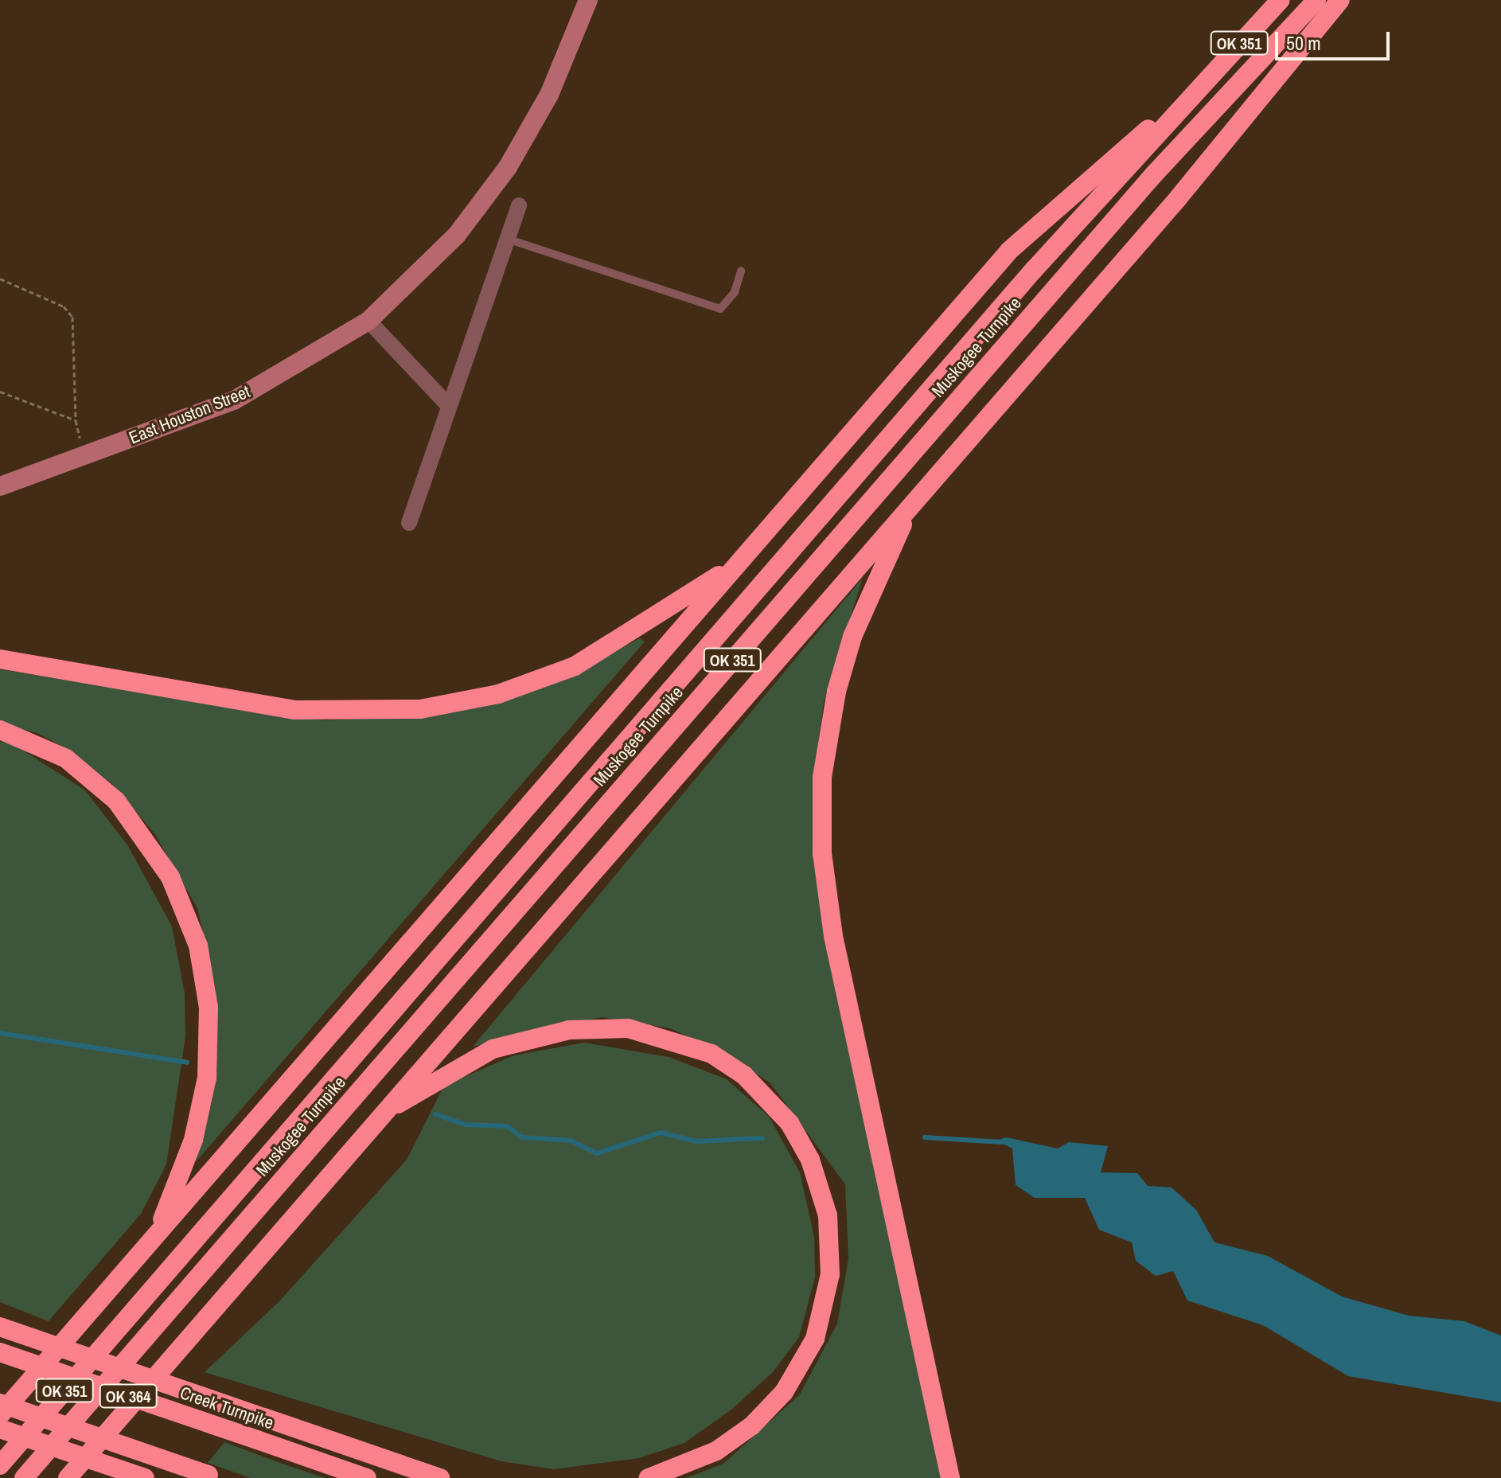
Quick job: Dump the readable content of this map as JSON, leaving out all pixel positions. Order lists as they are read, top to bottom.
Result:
{
  "streets": {
    "highway": [
      "OK 351",
      "Muskogee Turnpike",
      "OK 364",
      "Creek Turnpike"
    ],
    "street": ["East Houston Street"]
  },
  "scale_bar": "50 m"
}
